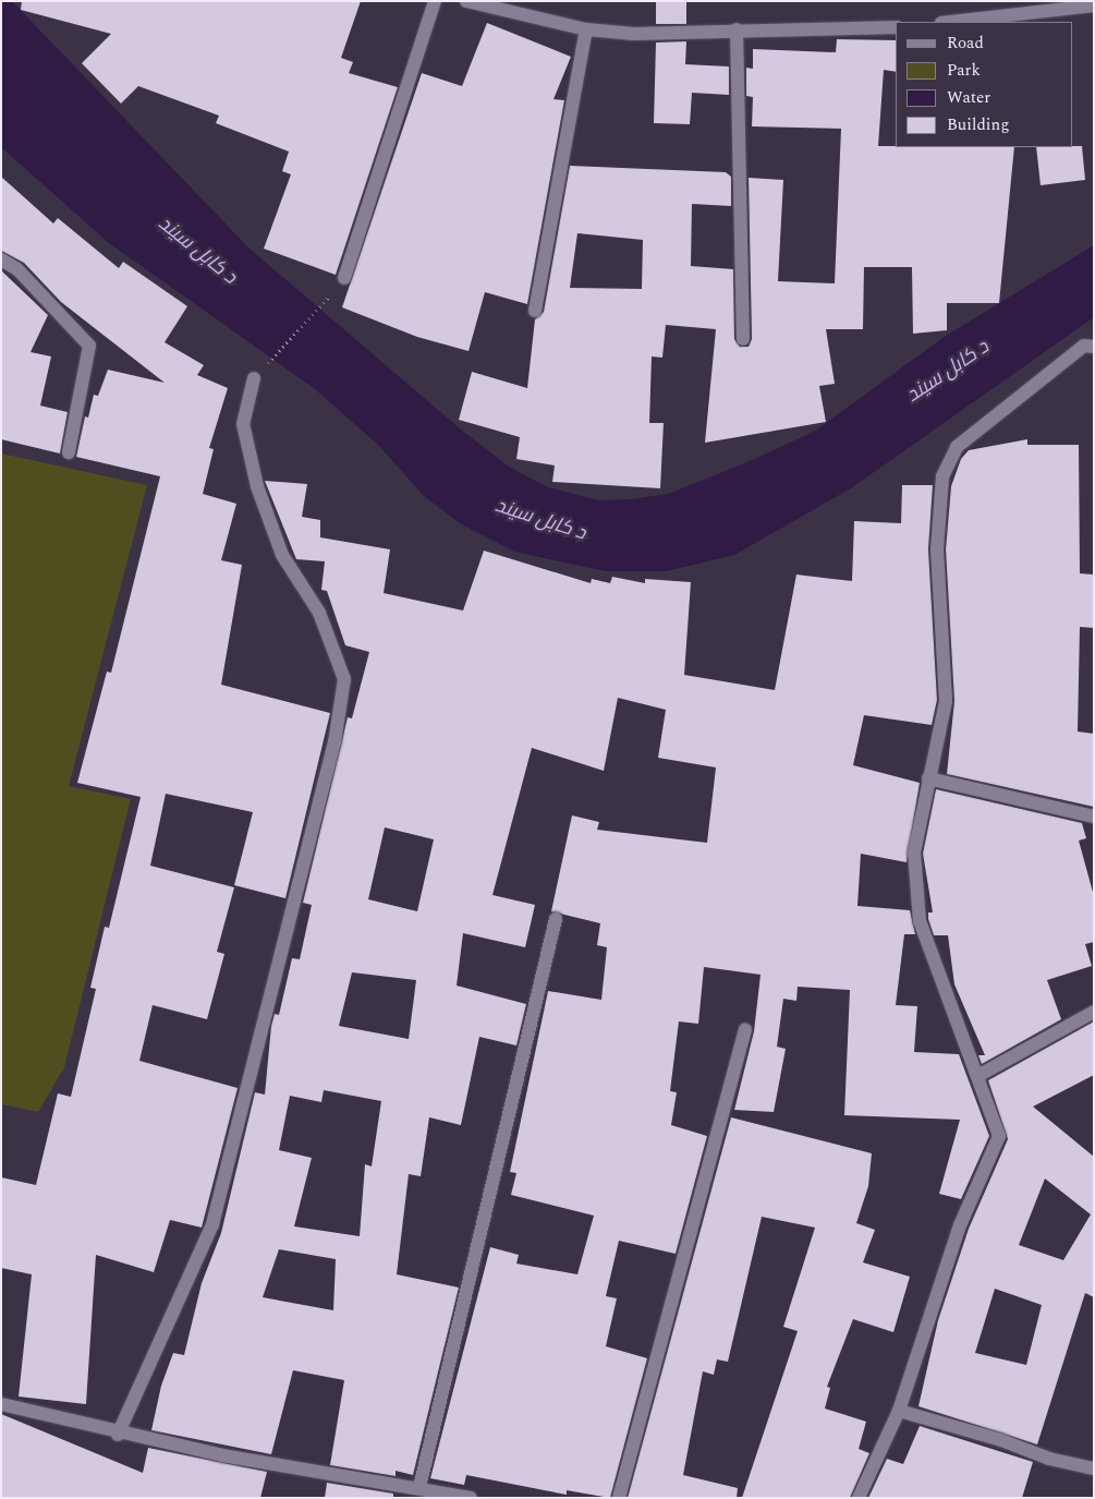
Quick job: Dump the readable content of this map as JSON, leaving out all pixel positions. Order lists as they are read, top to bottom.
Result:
{
  "water": ["د کابل سيند"],
  "legend": [
    "Road",
    "Park",
    "Water",
    "Building"
  ]
}
